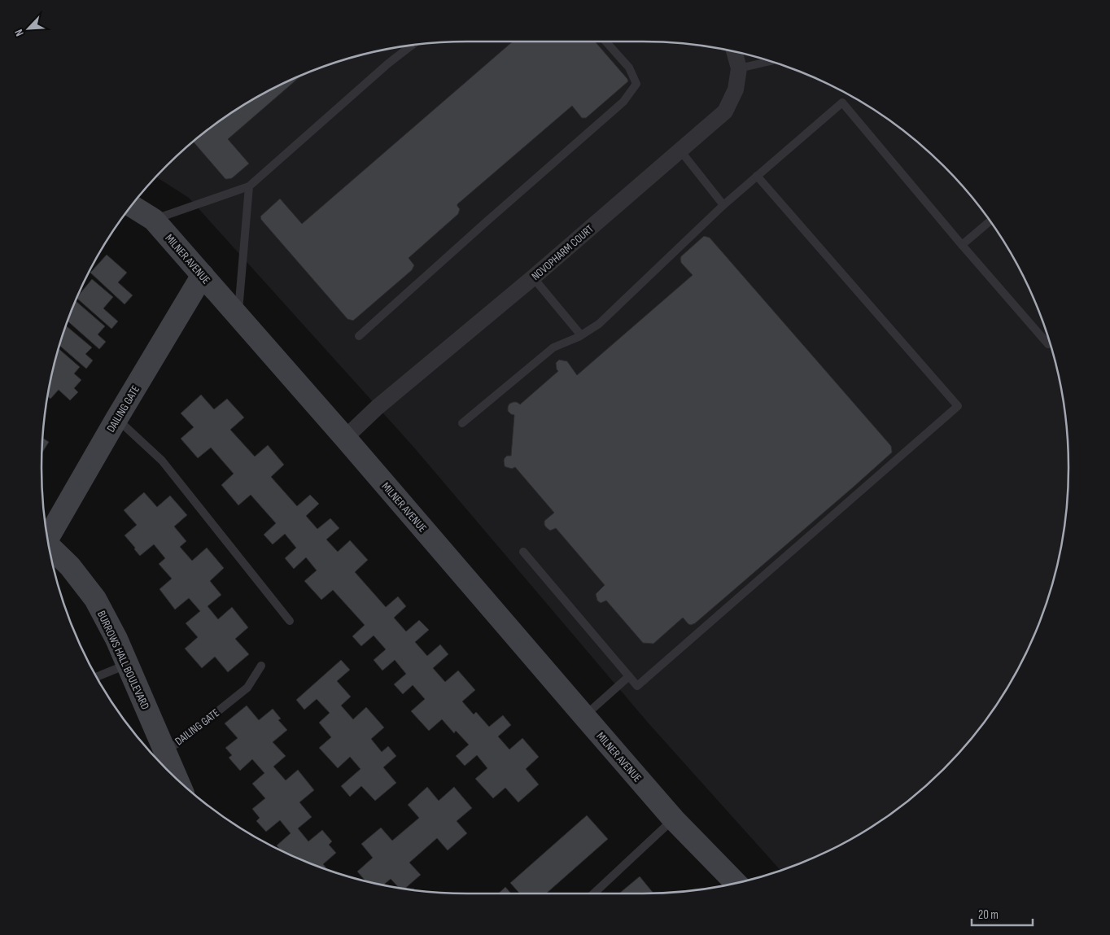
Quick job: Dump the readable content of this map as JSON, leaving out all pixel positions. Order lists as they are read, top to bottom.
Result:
{
  "streets": {
    "main road": ["MILNER AVENUE", "DAILING GATE", "BURROWS HALL BOULEVARD"],
    "street": ["NOVOPHARM COURT"]
  },
  "crossings": [
    ["NOVOPHARM COURT", "MILNER AVENUE"],
    ["MILNER AVENUE", "DAILING GATE"],
    ["DAILING GATE", "BURROWS HALL BOULEVARD"]
  ],
  "scale_bar": "20 m",
  "north": "bottom left"
}
